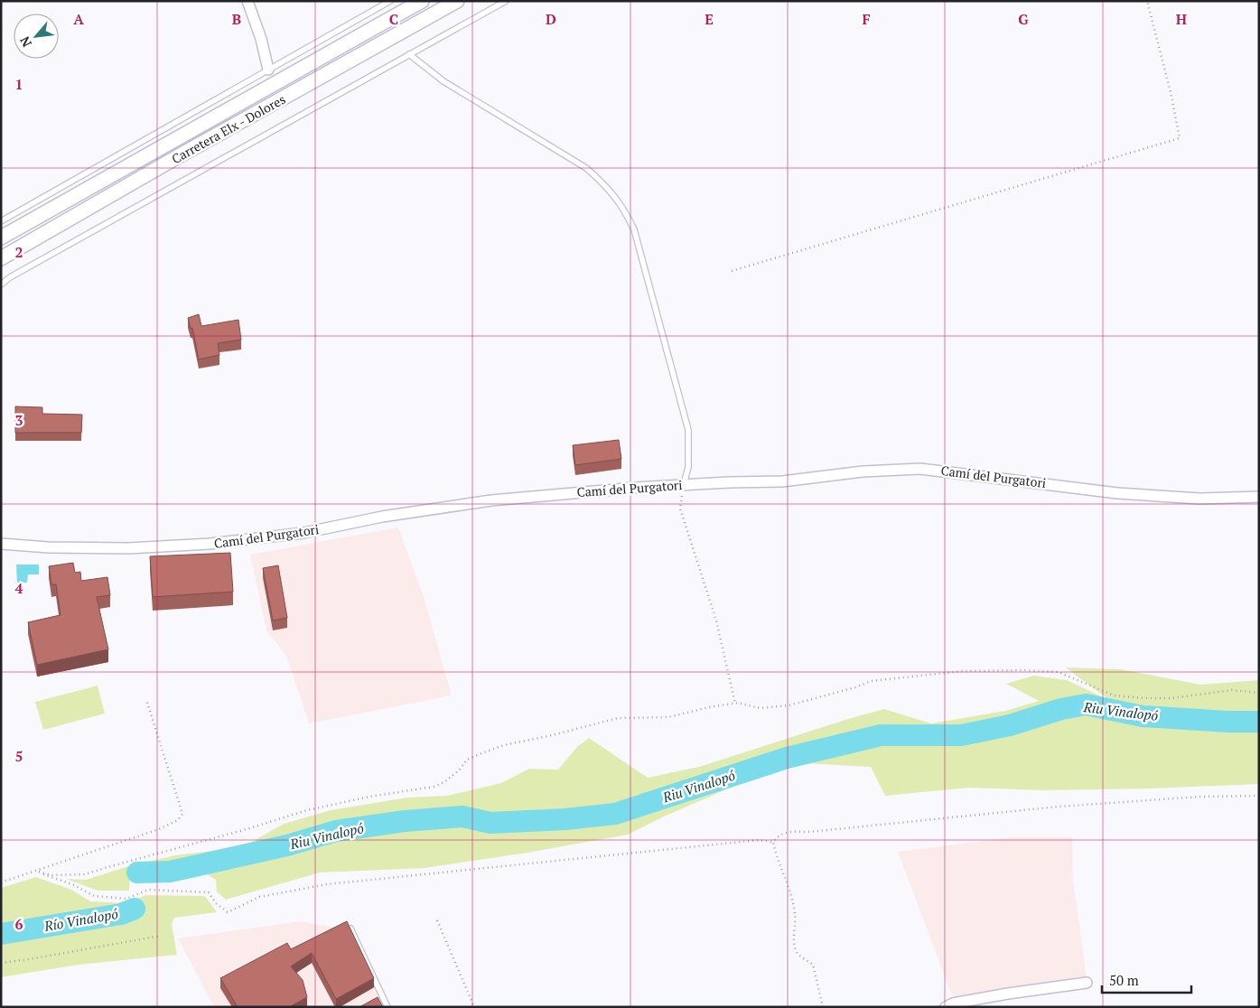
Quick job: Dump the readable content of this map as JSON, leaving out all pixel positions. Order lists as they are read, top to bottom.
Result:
{
  "streets": {
    "main road": ["Carretera Elx - Dolores"],
    "street": ["Camí del Purgatori"]
  },
  "water": ["Riu Vinalopó", "Río Vinalopó"],
  "scale_bar": "50 m",
  "north": "bottom left",
  "grid": {
    "columns": [
      "A",
      "B",
      "C",
      "D",
      "E",
      "F",
      "G",
      "H"
    ],
    "rows": [
      "1",
      "2",
      "3",
      "4",
      "5",
      "6"
    ]
  }
}
